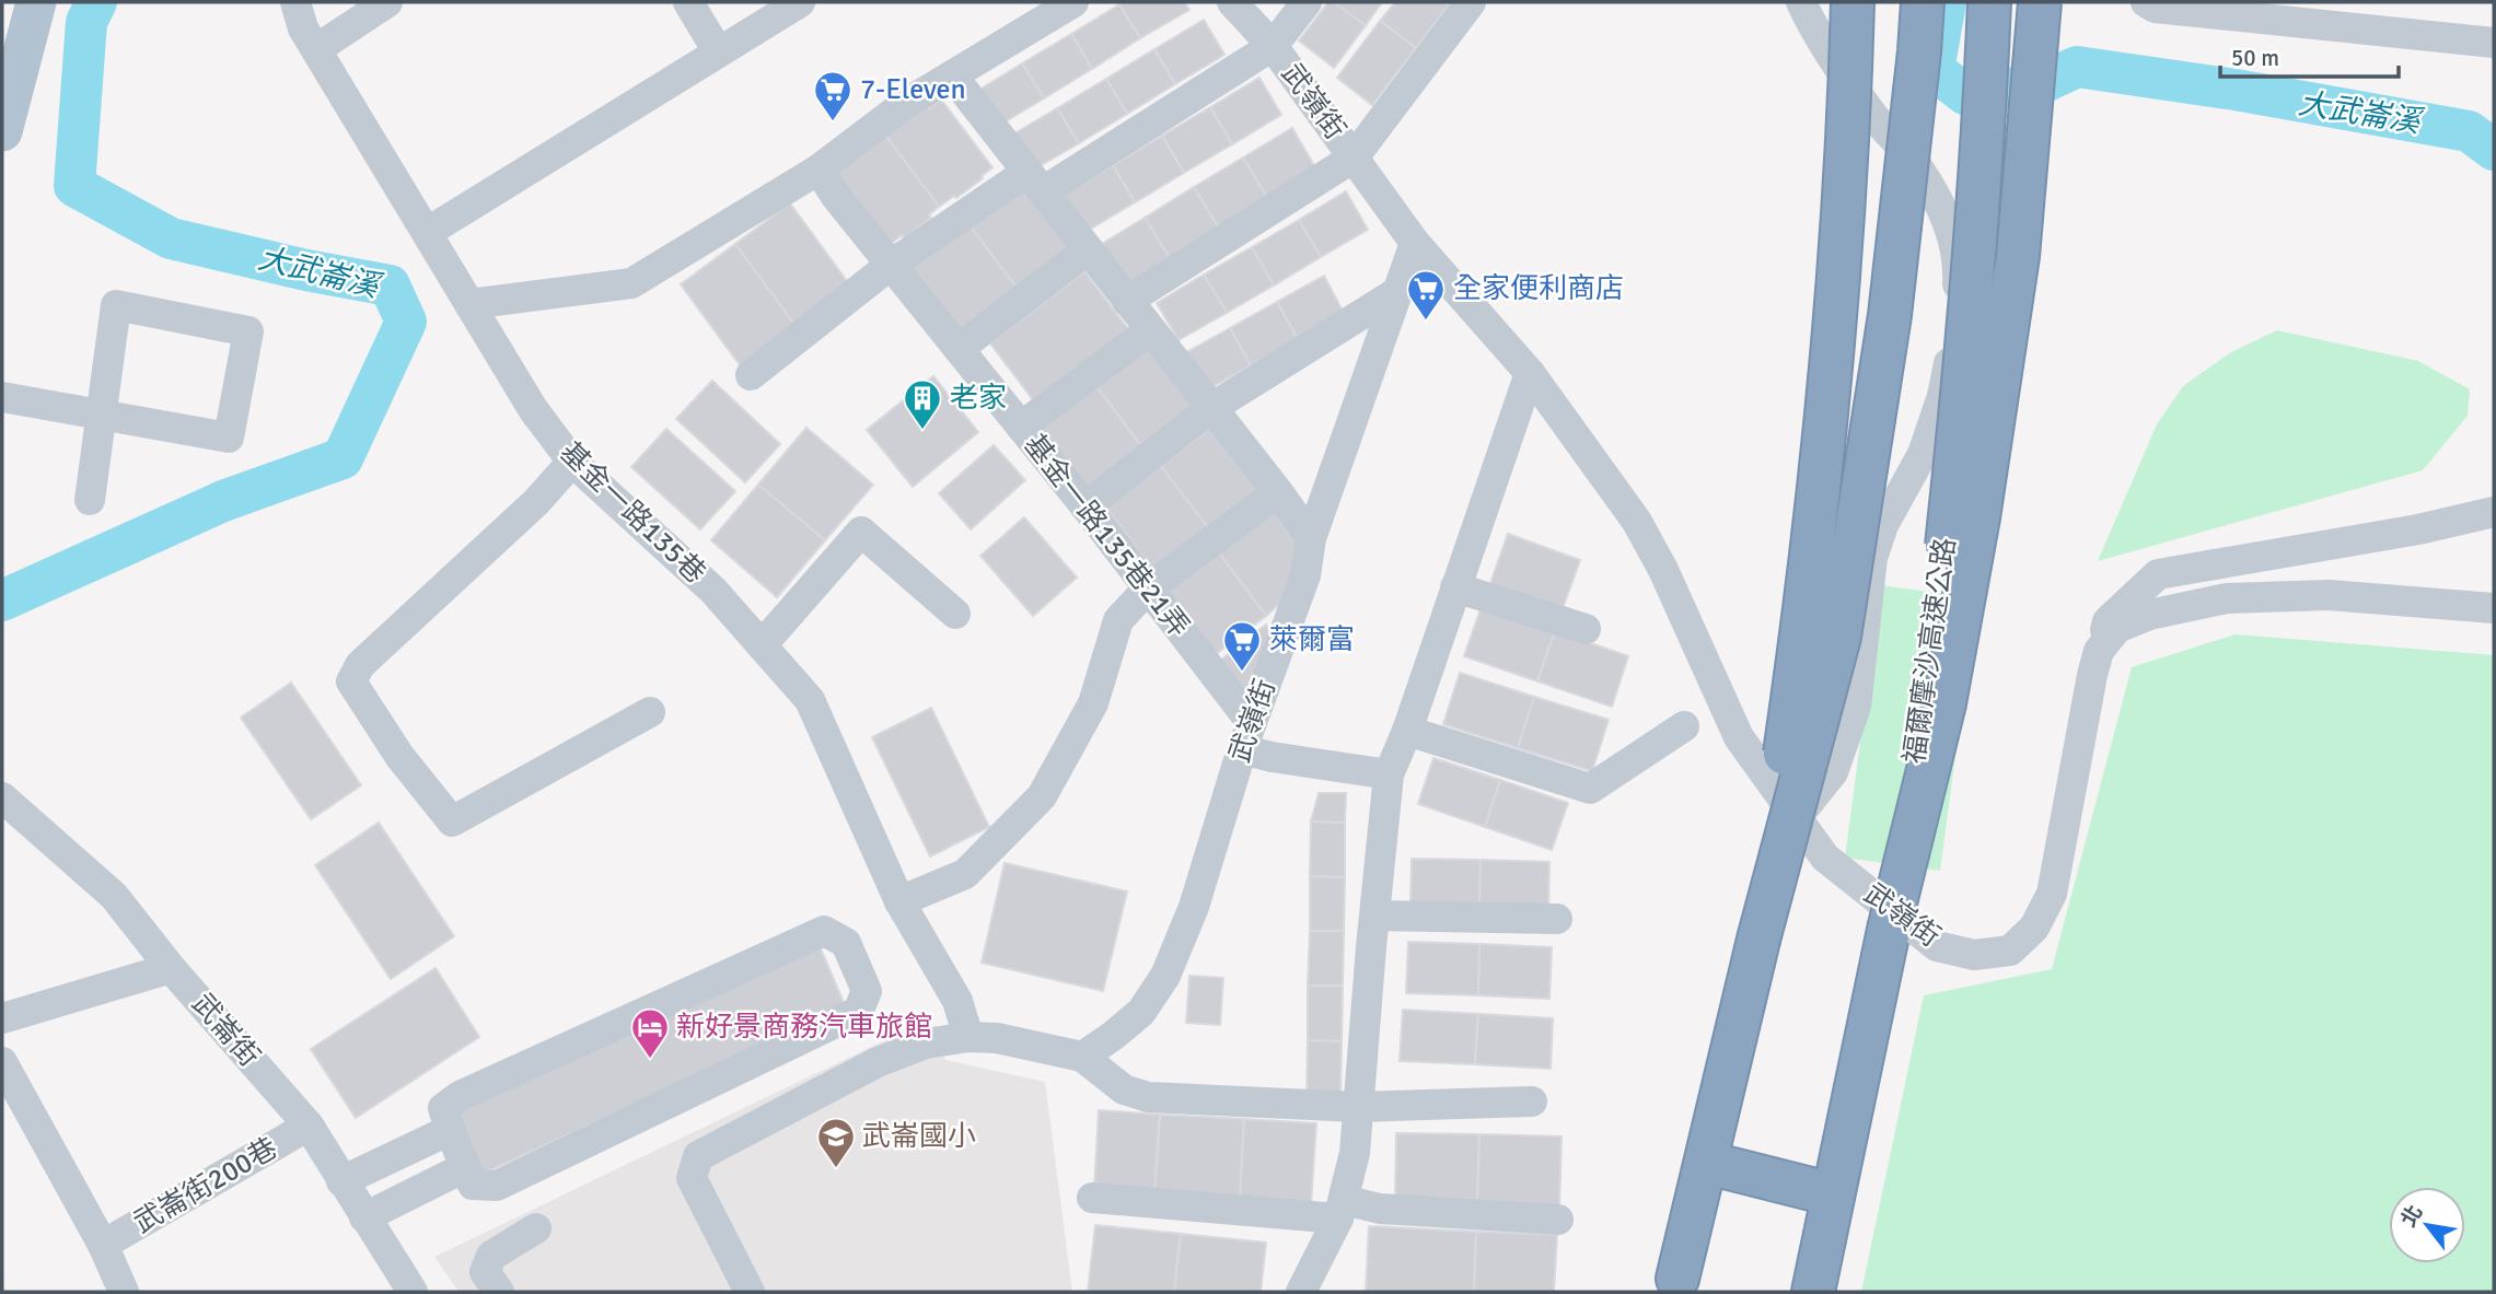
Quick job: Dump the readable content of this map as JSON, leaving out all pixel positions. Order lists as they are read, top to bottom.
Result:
{
  "streets": {
    "highway": ["福爾摩沙高速公路"],
    "street": [
      "武嶺街",
      "基金一路135巷",
      "基金一路135巷21弄",
      "武崙街",
      "武崙街200巷"
    ]
  },
  "crossings": [
    ["武嶺街", "基金一路135巷21弄"],
    ["武崙街", "武崙街200巷"]
  ],
  "water": ["大武崙溪"],
  "places": {
    "supermarket": ["7-Eleven", "全家便利商店", "萊爾富"],
    "building": ["老家"],
    "hotel": ["新好景商務汽車旅館"],
    "school or university": ["武崙國小"]
  },
  "scale_bar": "50 m",
  "north": "top left"
}
